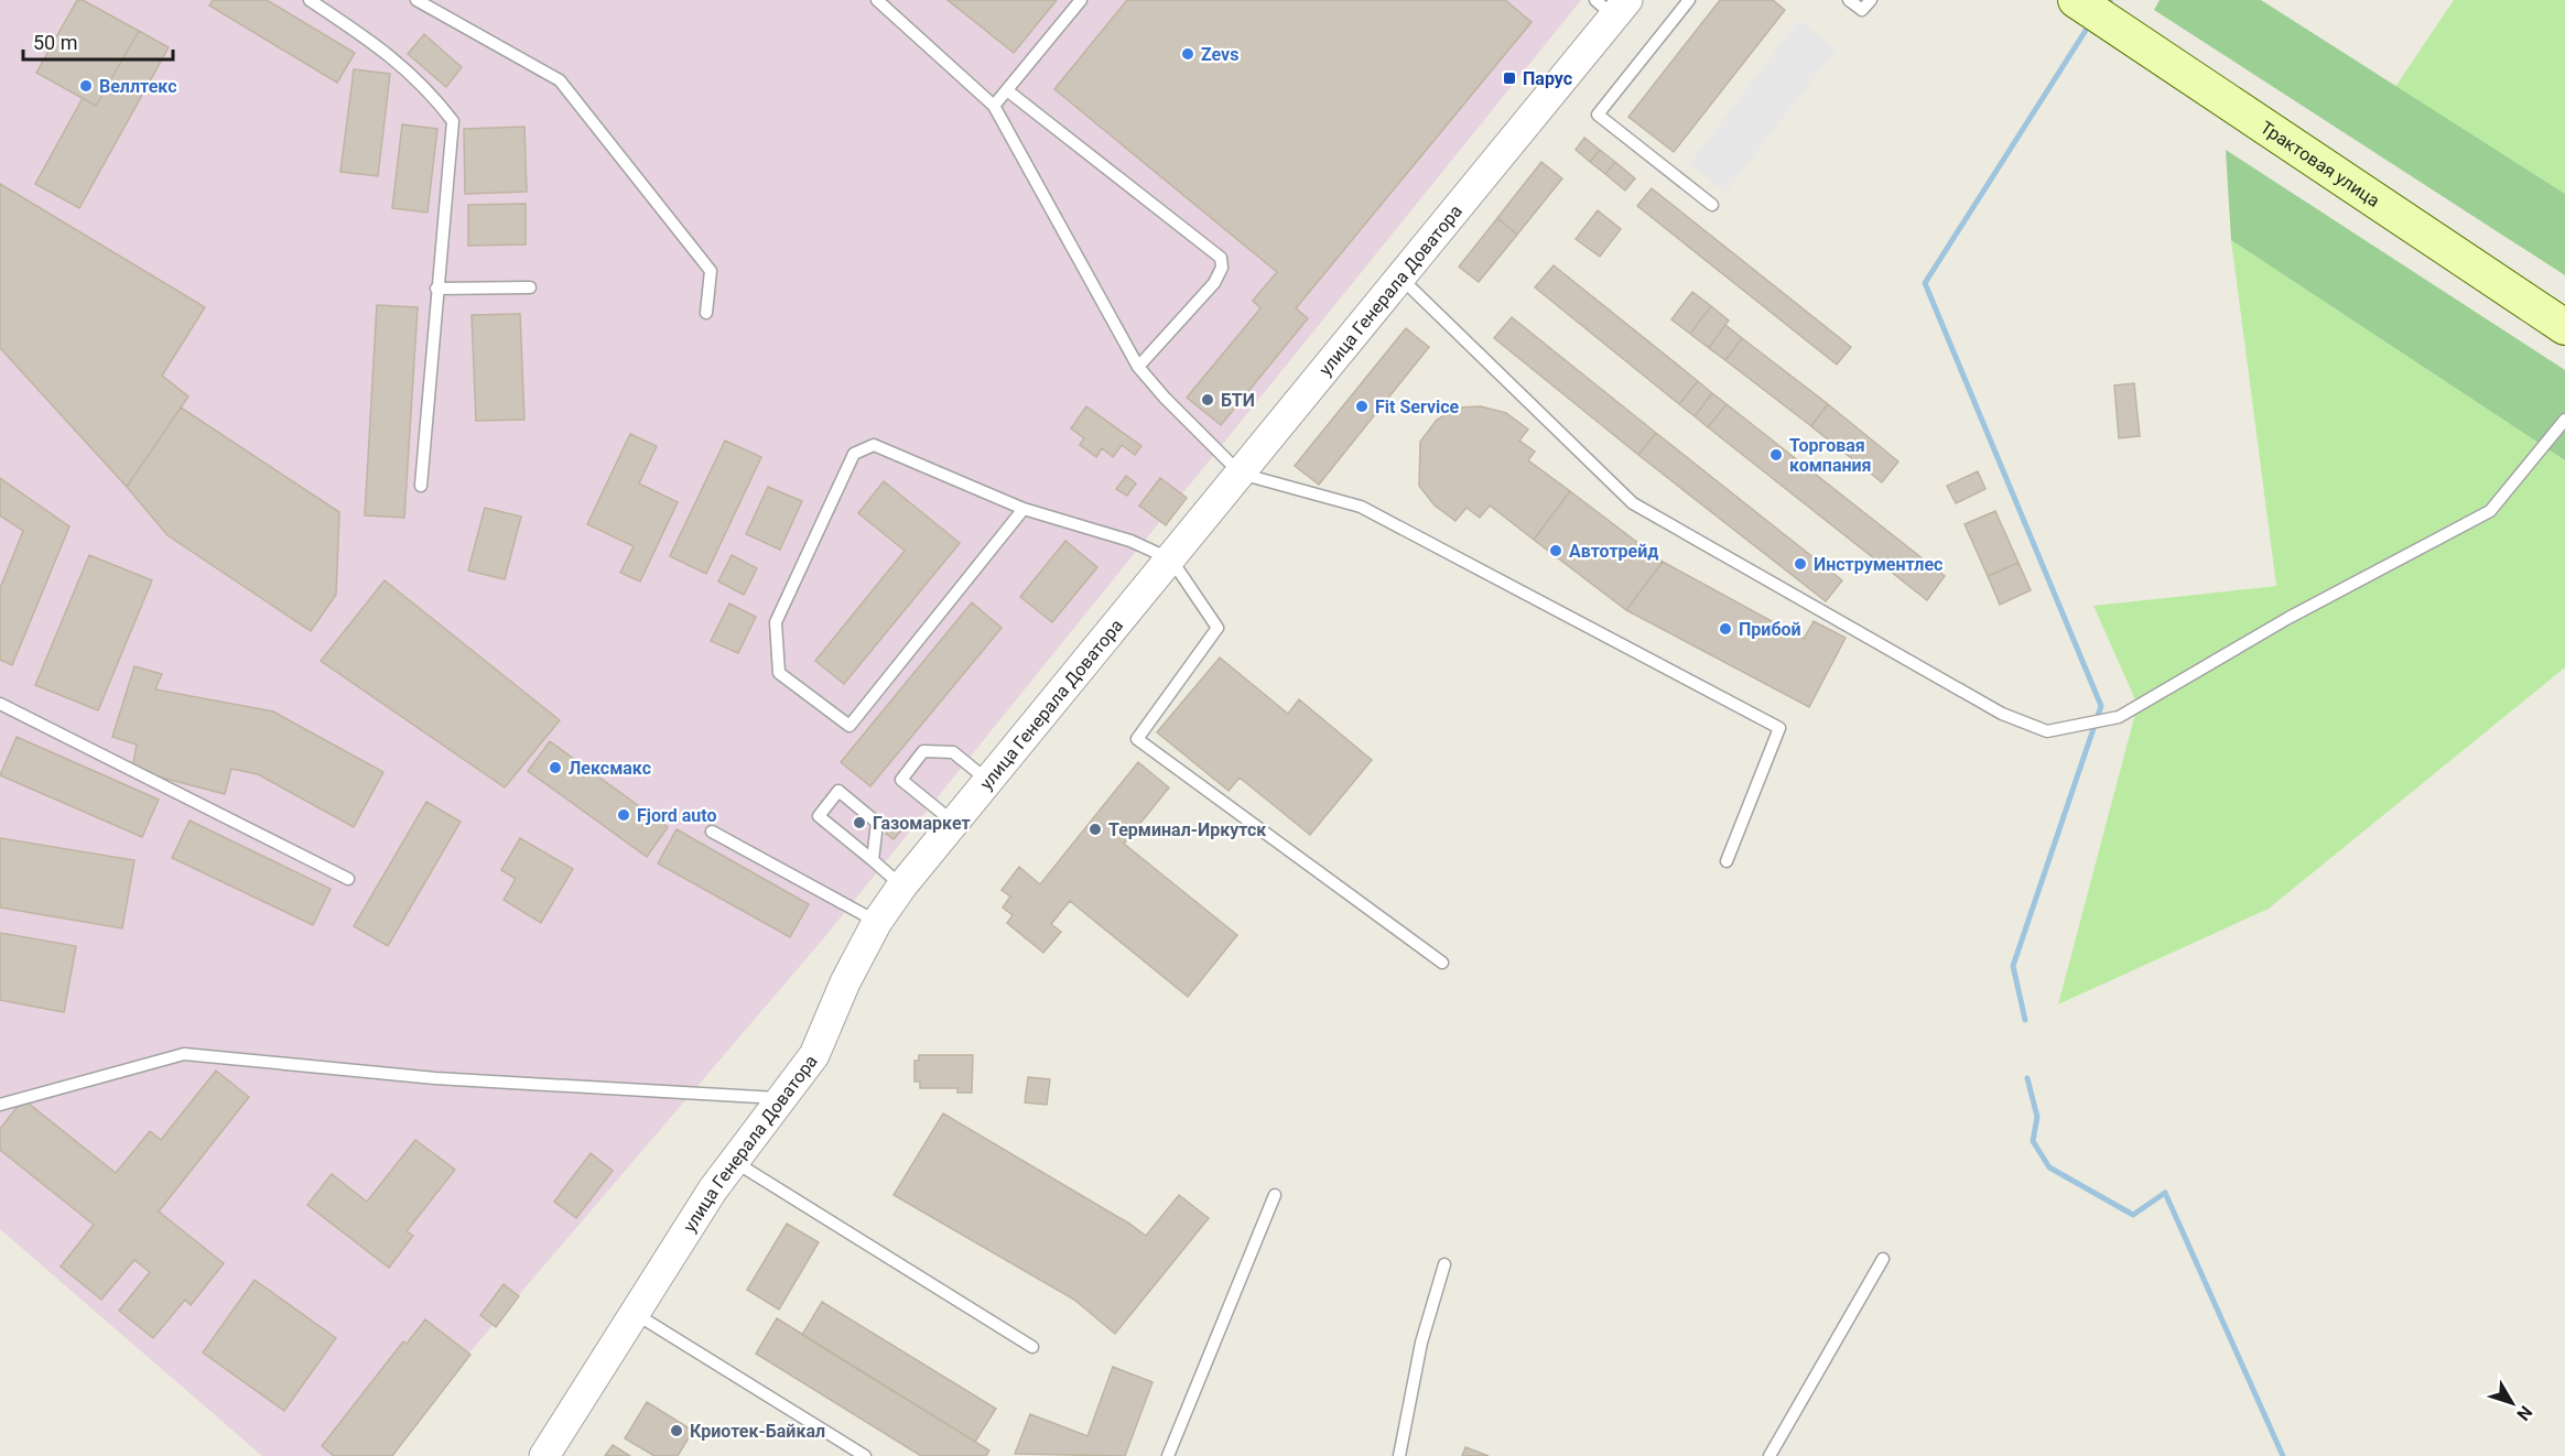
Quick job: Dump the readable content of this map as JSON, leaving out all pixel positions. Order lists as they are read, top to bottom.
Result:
{
  "streets": {
    "main road": ["Трактовая улица"],
    "street": ["улица Генерала Доватора"]
  },
  "places": {
    "other": [
      "Zevs",
      "Веллтекс",
      "БТИ",
      "Fit Service",
      "Торговая компания",
      "Автотрейд",
      "Инструментлес",
      "Прибой",
      "Лексмакс",
      "Fjord auto",
      "Газомаркет",
      "Терминал-Иркутск",
      "Криотек-Байкал"
    ],
    "transit": ["Парус"]
  },
  "scale_bar": "50 m",
  "north": "bottom right"
}
